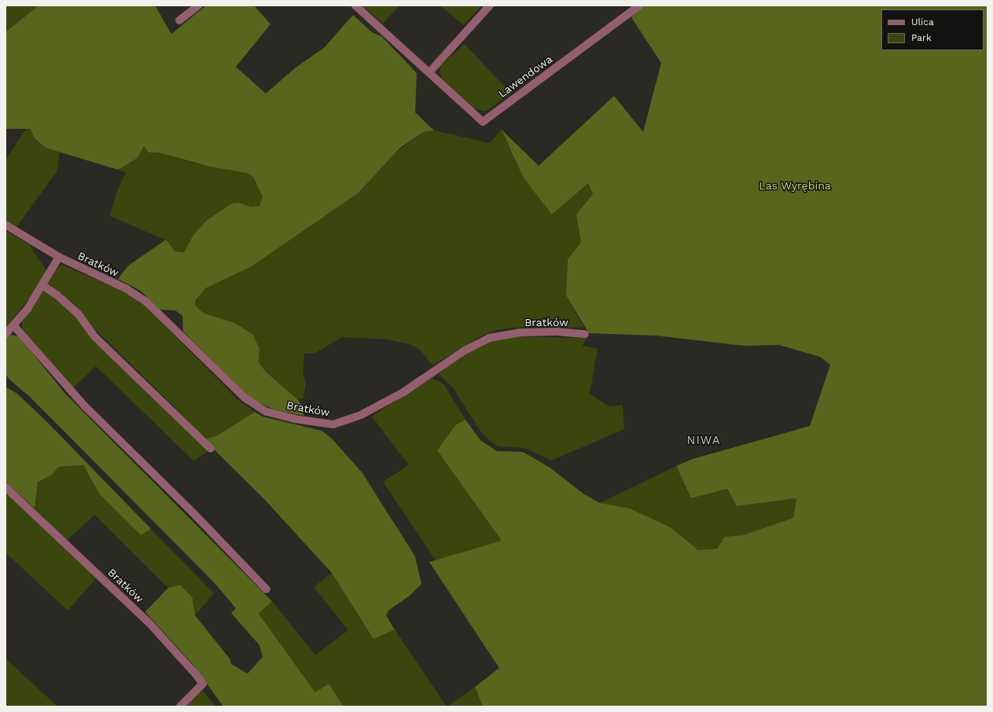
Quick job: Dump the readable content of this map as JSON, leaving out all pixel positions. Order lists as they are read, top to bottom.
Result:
{
  "streets": {
    "street": ["Lawendowa", "Bratków"]
  },
  "districts": ["NIWA"],
  "parks": ["Las Wyrębina"],
  "legend": ["Ulica", "Park"]
}
